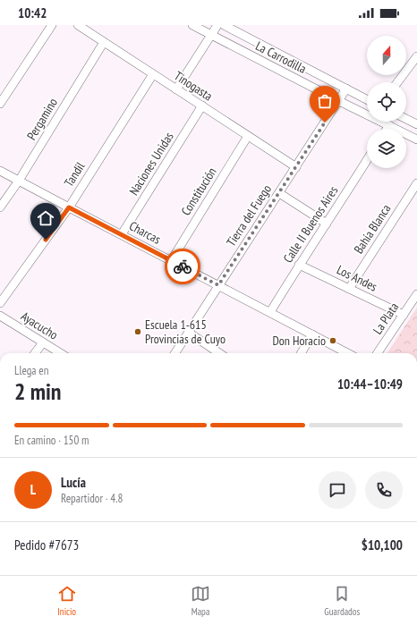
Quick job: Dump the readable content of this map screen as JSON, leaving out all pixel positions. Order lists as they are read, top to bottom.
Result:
{
  "streets": {
    "street": [
      "La Carrodilla",
      "Tinogasta",
      "Pergamino",
      "Naciones Unidas",
      "Tandil",
      "Constitución",
      "Tierra del Fuego",
      "Calle II Buenos Aires",
      "Bahía Blanca",
      "Charcas",
      "Los Andes",
      "La Plata",
      "Ayacucho"
    ]
  },
  "crossings": [
    ["La Carrodilla", "Tierra del Fuego"],
    ["Tinogasta", "Pergamino"],
    ["Tinogasta", "Naciones Unidas"],
    ["Tinogasta", "Tandil"],
    ["Tinogasta", "Constitución"],
    ["Tinogasta", "Tierra del Fuego"],
    ["Pergamino", "Charcas"],
    ["Naciones Unidas", "Charcas"],
    ["Tandil", "Charcas"],
    ["Constitución", "Charcas"],
    ["Tierra del Fuego", "Charcas"],
    ["Calle II Buenos Aires", "Charcas"],
    ["Calle II Buenos Aires", "Los Andes"],
    ["Bahía Blanca", "Los Andes"],
    ["Los Andes", "La Plata"]
  ],
  "places": ["Escuela 1-615 Provincias de Cuyo", "Don Horacio"],
  "north": "top",
  "page": {
    "status": "10:42",
    "heading": ["2 min", "Llega en", "10:44–10:49"],
    "panel": [
      "Lucía",
      "Repartidor · 4.8",
      "Pedido #7673",
      "$10,100"
    ],
    "bar": "En camino · 150 m",
    "round": "L",
    "tabs": ["Inicio", "Mapa", "Guardados"]
  }
}
